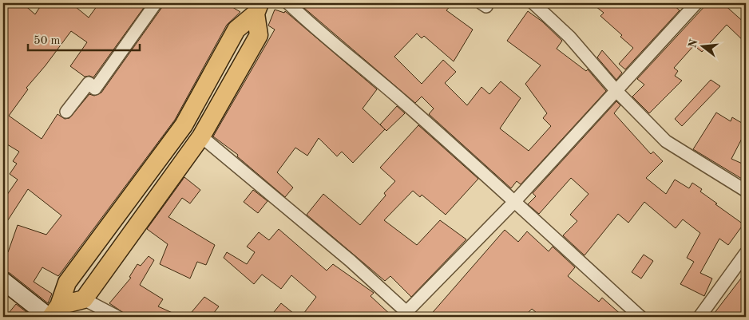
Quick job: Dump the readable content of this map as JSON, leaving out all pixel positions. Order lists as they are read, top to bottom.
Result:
{
  "scale_bar": "50 m",
  "north": "left"
}
